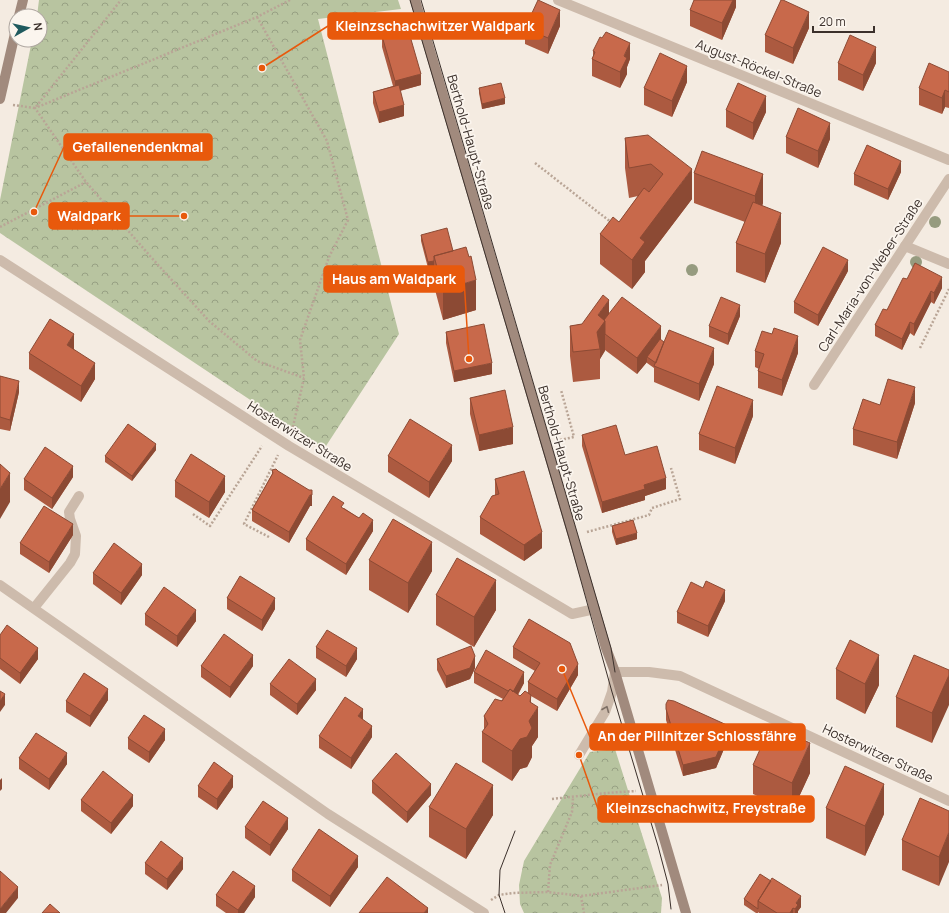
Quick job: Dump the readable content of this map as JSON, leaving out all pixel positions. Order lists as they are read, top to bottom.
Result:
{
  "streets": {
    "street": [
      "August-Röckel-Straße",
      "Berthold-Haupt-Straße",
      "Carl-Maria-von-Weber-Straße",
      "Hosterwitzer Straße"
    ]
  },
  "crossings": [
    ["Berthold-Haupt-Straße", "Hosterwitzer Straße"]
  ],
  "places": [
    "Kleinzschachwitzer Waldpark",
    "Gefallenendenkmal",
    "Waldpark",
    "Haus am Waldpark",
    "An der Pillnitzer Schlossfähre",
    "Kleinzschachwitz, Freystraße"
  ],
  "scale_bar": "20 m",
  "north": "right"
}
